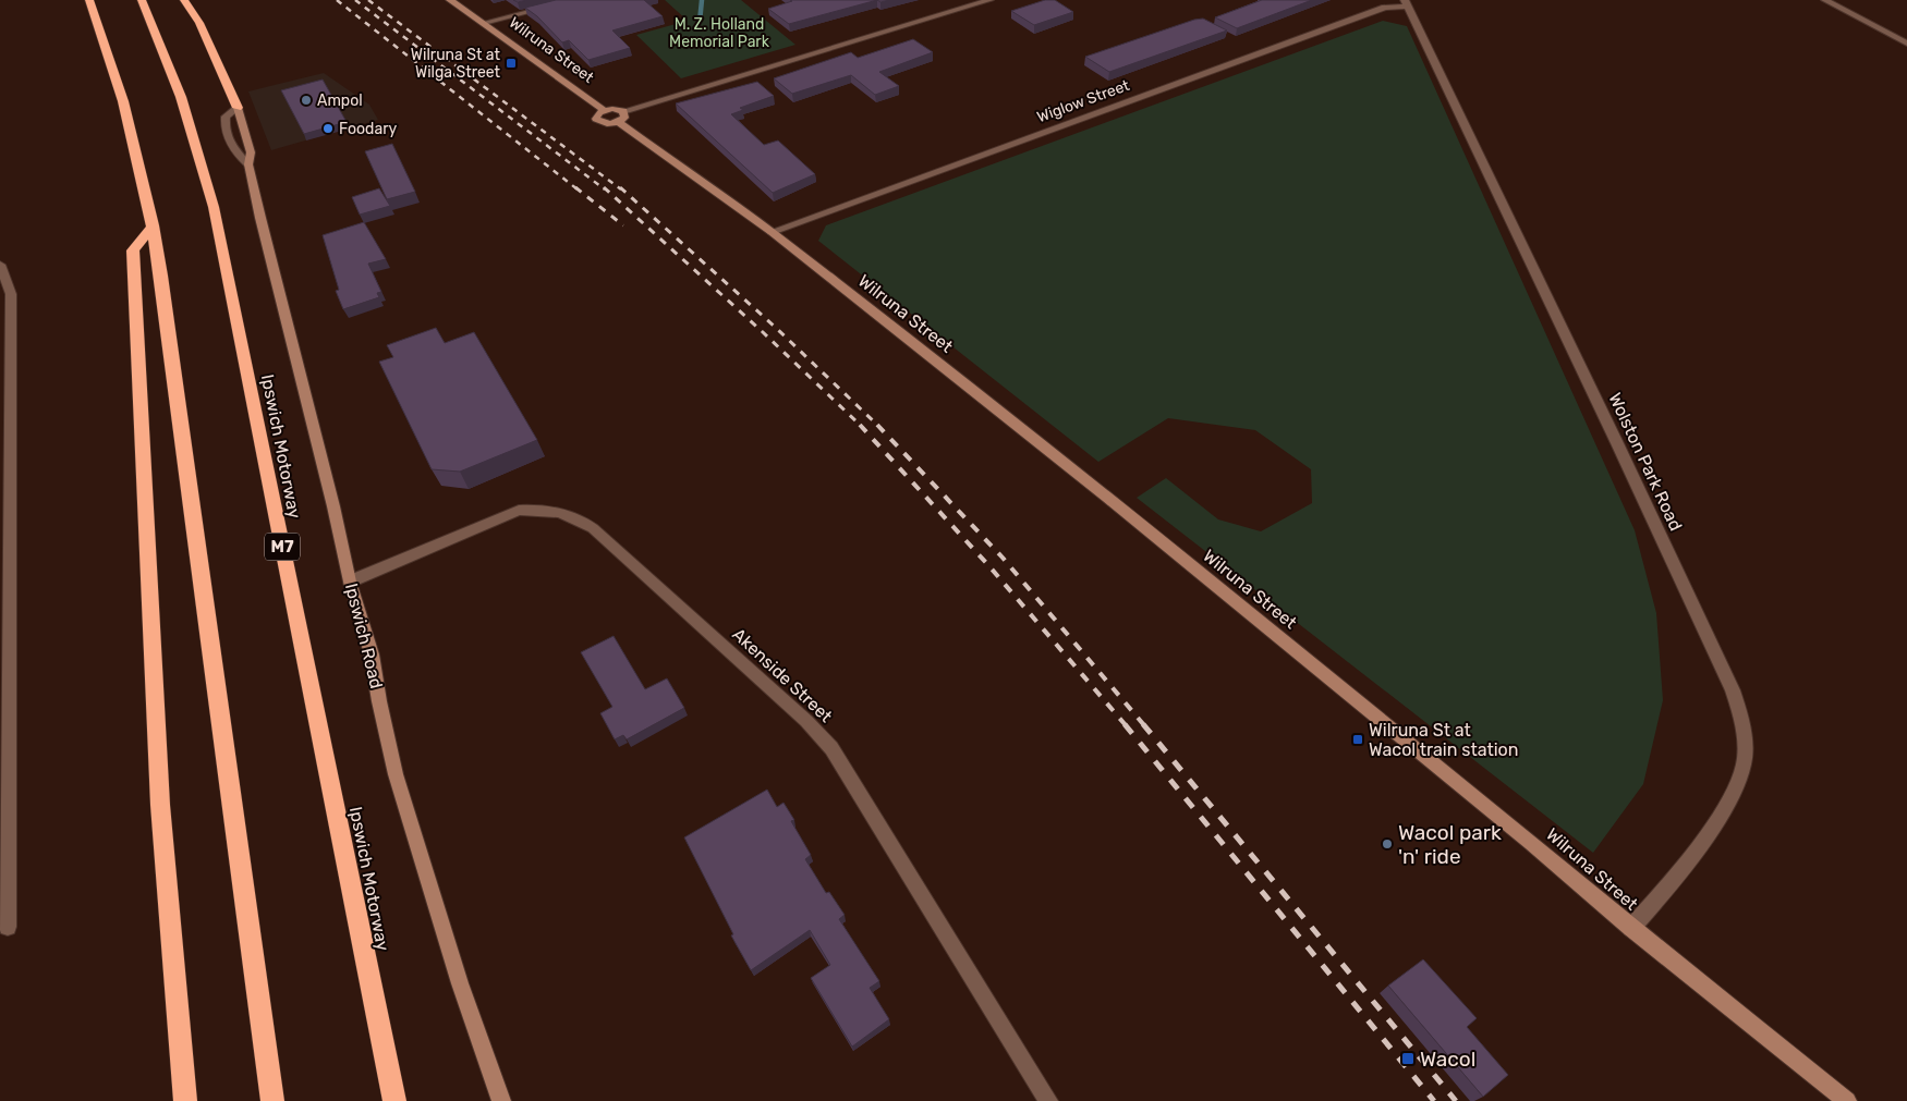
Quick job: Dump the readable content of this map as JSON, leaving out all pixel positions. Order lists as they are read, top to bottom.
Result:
{
  "streets": {
    "highway": ["Ipswich Motorway", "M7"],
    "main road": ["Wilruna Street", "Ipswich Road"],
    "street": ["Wiglow Street", "Wolston Park Road", "Akenside Street"]
  },
  "crossings": [
    ["Wilruna Street", "Wiglow Street"],
    ["Wilruna Street", "Wolston Park Road"],
    ["Wiglow Street", "Wolston Park Road"],
    ["Ipswich Road", "Akenside Street"]
  ],
  "parks": ["M. Z. Holland Memorial Park"],
  "places": {
    "transit": ["Wilruna St at Wilga Street", "Wilruna St at Wacol train station", "Wacol"],
    "other": ["Ampol", "Foodary", "Wacol park 'n' ride"]
  }
}
